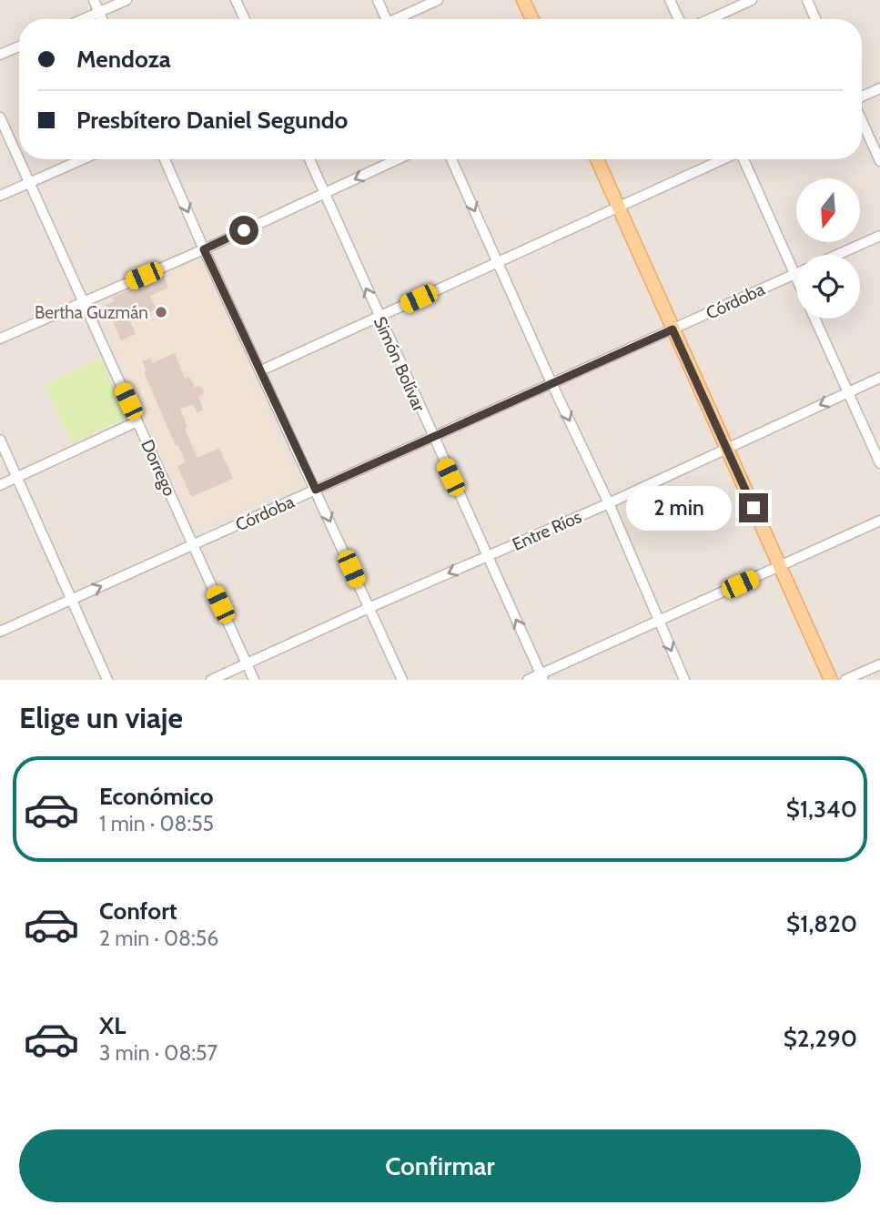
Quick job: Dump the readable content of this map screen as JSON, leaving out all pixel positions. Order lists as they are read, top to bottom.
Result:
{
  "streets": {
    "street": [
      "Córdoba",
      "Simón Bolívar",
      "Dorrego",
      "Entre Ríos"
    ]
  },
  "crossings": [
    ["Córdoba", "Simón Bolívar"],
    ["Córdoba", "Dorrego"],
    ["Simón Bolívar", "Entre Ríos"],
    ["Dorrego", "Entre Ríos"]
  ],
  "one_way": ["Simón Bolívar", "Entre Ríos"],
  "places": ["Bertha Guzmán"],
  "north": "bottom",
  "page": {
    "banner": ["Mendoza", "Presbítero Daniel Segundo"],
    "bubble": "2 min",
    "heading": "Elige un viaje",
    "list": [
      {
        "name": "Económico",
        "note": "1 min · 08:55",
        "value": "$1,340"
      },
      {
        "name": "Confort",
        "note": "2 min · 08:56",
        "value": "$1,820"
      },
      {
        "name": "XL",
        "note": "3 min · 08:57",
        "value": "$2,290"
      }
    ],
    "buttons": "Confirmar"
  }
}
